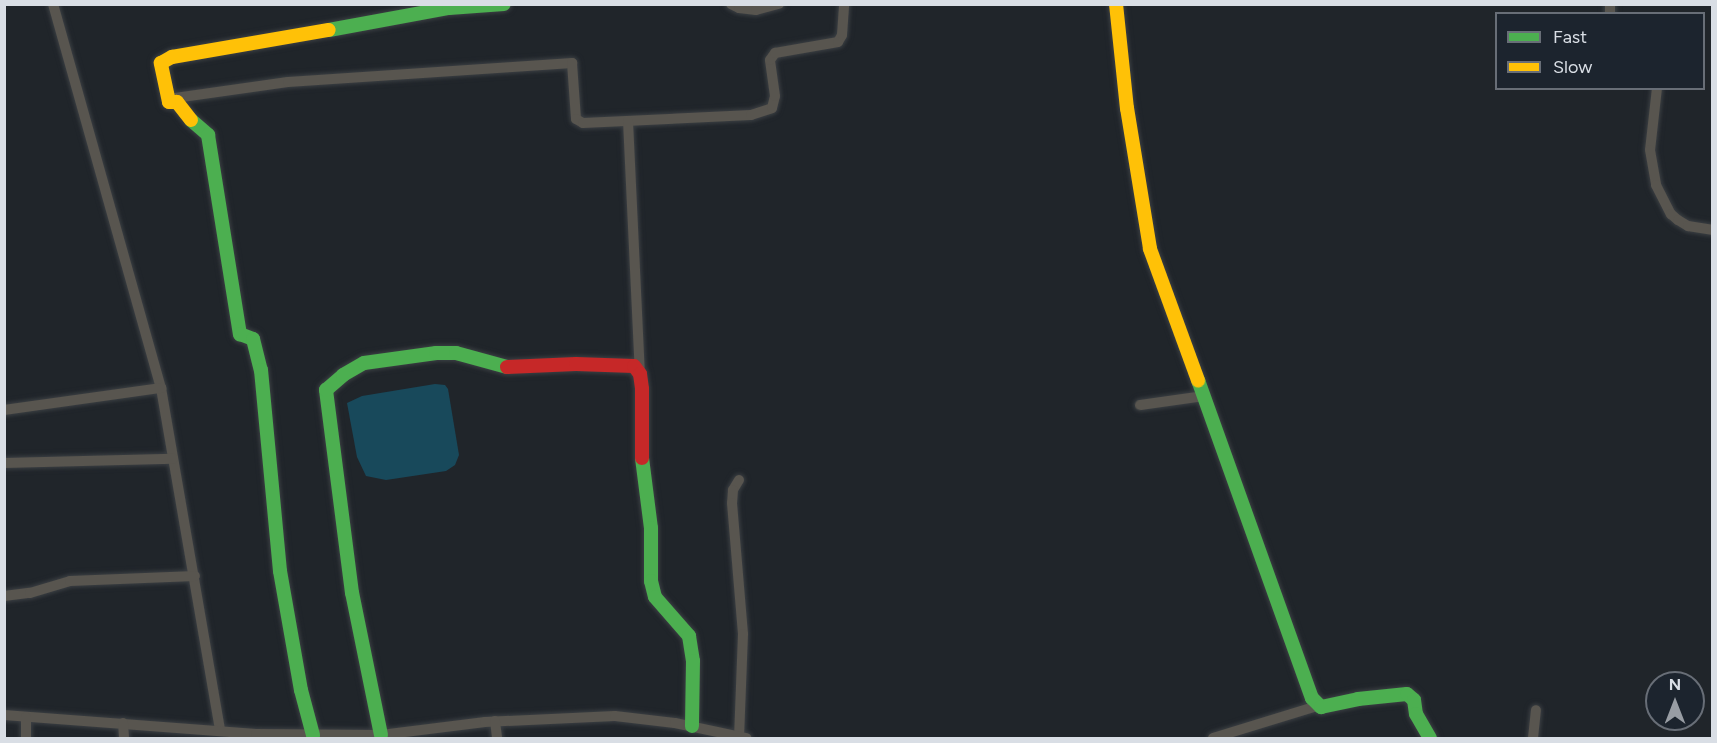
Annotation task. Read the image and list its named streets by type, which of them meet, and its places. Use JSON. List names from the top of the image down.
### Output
{
  "legend": ["Fast", "Slow"],
  "north": "top"
}
